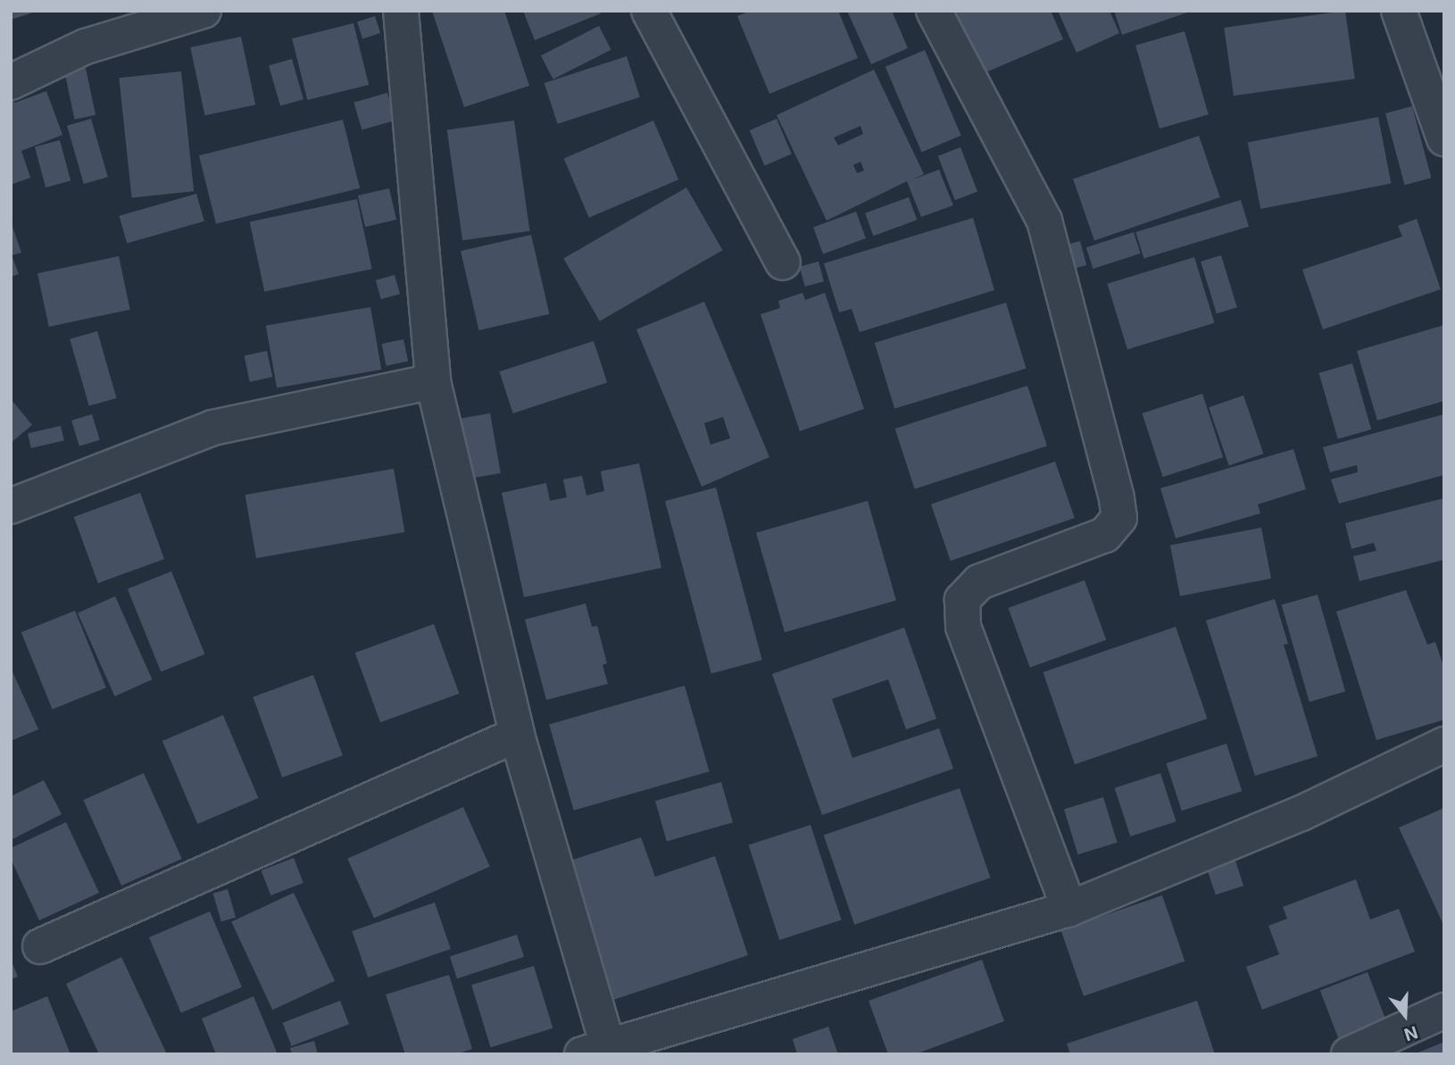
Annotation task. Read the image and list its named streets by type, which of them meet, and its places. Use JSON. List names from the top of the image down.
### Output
{
  "north": "bottom"
}
